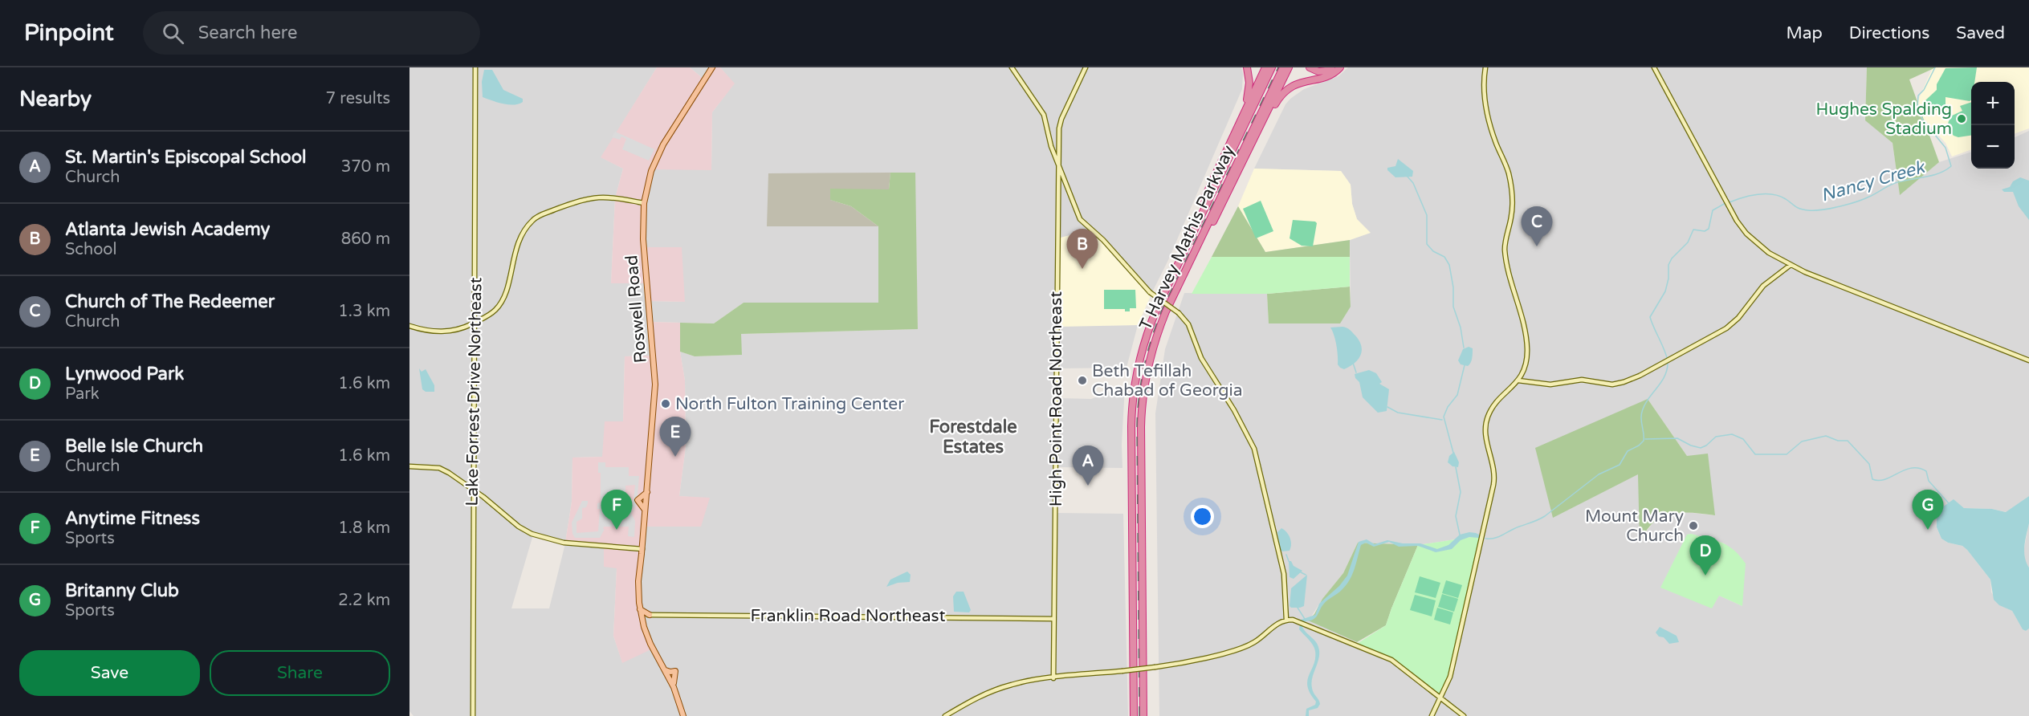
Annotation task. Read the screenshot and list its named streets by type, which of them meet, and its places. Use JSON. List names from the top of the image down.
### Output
{
  "streets": {
    "highway": ["T Harvey Mathis Parkway"],
    "main road": ["Roswell Road"],
    "street": ["Lake Forrest Drive Northeast", "High Point Road Northeast", "Franklin Road Northeast"]
  },
  "crossings": [
    ["Roswell Road", "Franklin Road Northeast"],
    ["High Point Road Northeast", "Franklin Road Northeast"]
  ],
  "districts": ["Forestdale Estates"],
  "water": ["Nancy Creek"],
  "places": [
    "Hughes Spalding Stadium",
    "Beth Tefillah Chabad of Georgia",
    "North Fulton Training Center",
    "Mount Mary Church"
  ],
  "page": {
    "header": "Pinpoint",
    "search": "Search here",
    "nav": ["Map", "Directions", "Saved"],
    "heading": ["Nearby", "7 results"],
    "map_buttons": ["+", "−"],
    "list": [
      {
        "mark": "A",
        "name": "St. Martin's Episcopal School",
        "note": "Church",
        "value": "370 m"
      },
      {
        "mark": "B",
        "name": "Atlanta Jewish Academy",
        "note": "School",
        "value": "860 m"
      },
      {
        "mark": "C",
        "name": "Church of The Redeemer",
        "note": "Church",
        "value": "1.3 km"
      },
      {
        "mark": "D",
        "name": "Lynwood Park",
        "note": "Park",
        "value": "1.6 km"
      },
      {
        "mark": "E",
        "name": "Belle Isle Church",
        "note": "Church",
        "value": "1.6 km"
      },
      {
        "mark": "F",
        "name": "Anytime Fitness",
        "note": "Sports",
        "value": "1.8 km"
      },
      {
        "mark": "G",
        "name": "Britanny Club",
        "note": "Sports",
        "value": "2.2 km"
      }
    ],
    "pins": [
      "C",
      "B",
      "E",
      "A",
      "F",
      "G",
      "D"
    ],
    "buttons": ["Save", "Share"]
  }
}
